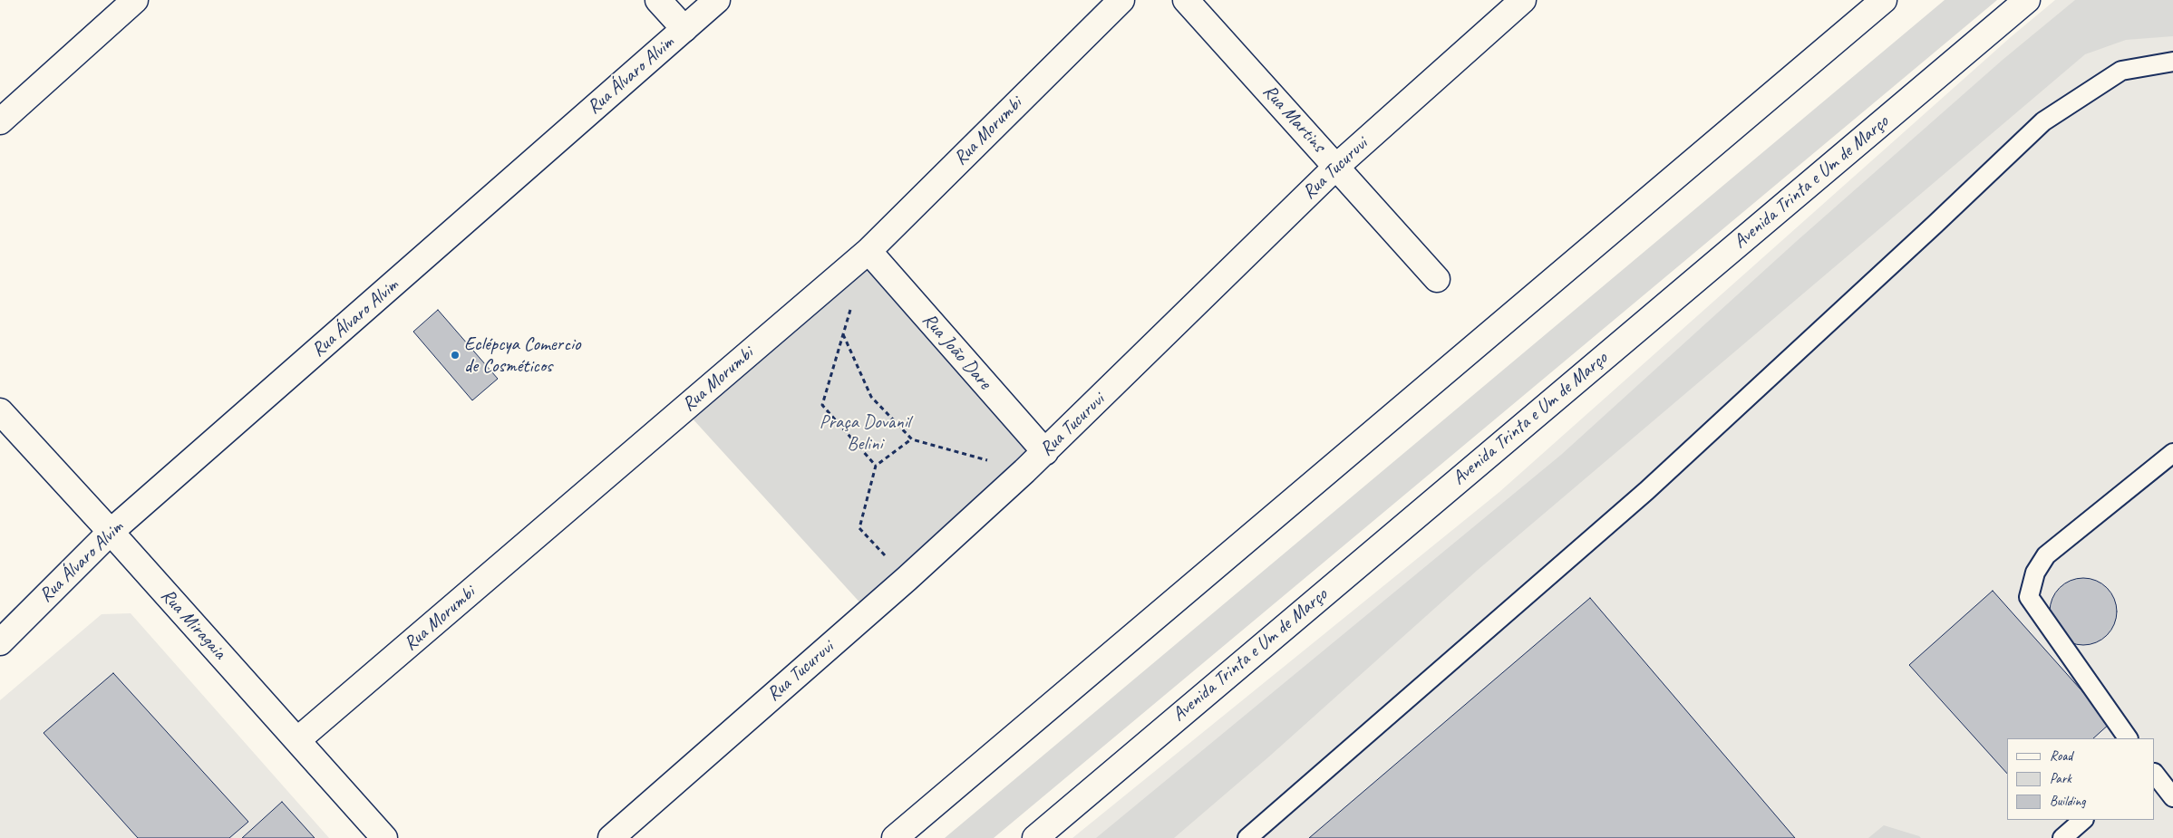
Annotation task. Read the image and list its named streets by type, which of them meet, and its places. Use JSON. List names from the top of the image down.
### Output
{
  "streets": {
    "street": [
      "Rua Álvaro Alvim",
      "Rua Martins",
      "Rua Morumbi",
      "Rua Tucuruvi",
      "Avenida Trinta e Um de Março",
      "Rua João Dare",
      "Rua Miragaia"
    ]
  },
  "crossings": [
    ["Rua Álvaro Alvim", "Rua Miragaia"],
    ["Rua Martins", "Rua Tucuruvi"],
    ["Rua Morumbi", "Rua João Dare"],
    ["Rua Morumbi", "Rua Miragaia"],
    ["Rua Tucuruvi", "Rua João Dare"]
  ],
  "parks": ["Praça Dovanil Belini"],
  "places": ["Eclépcya Comercio de Cosméticos"],
  "legend": ["Road", "Park", "Building"]
}
